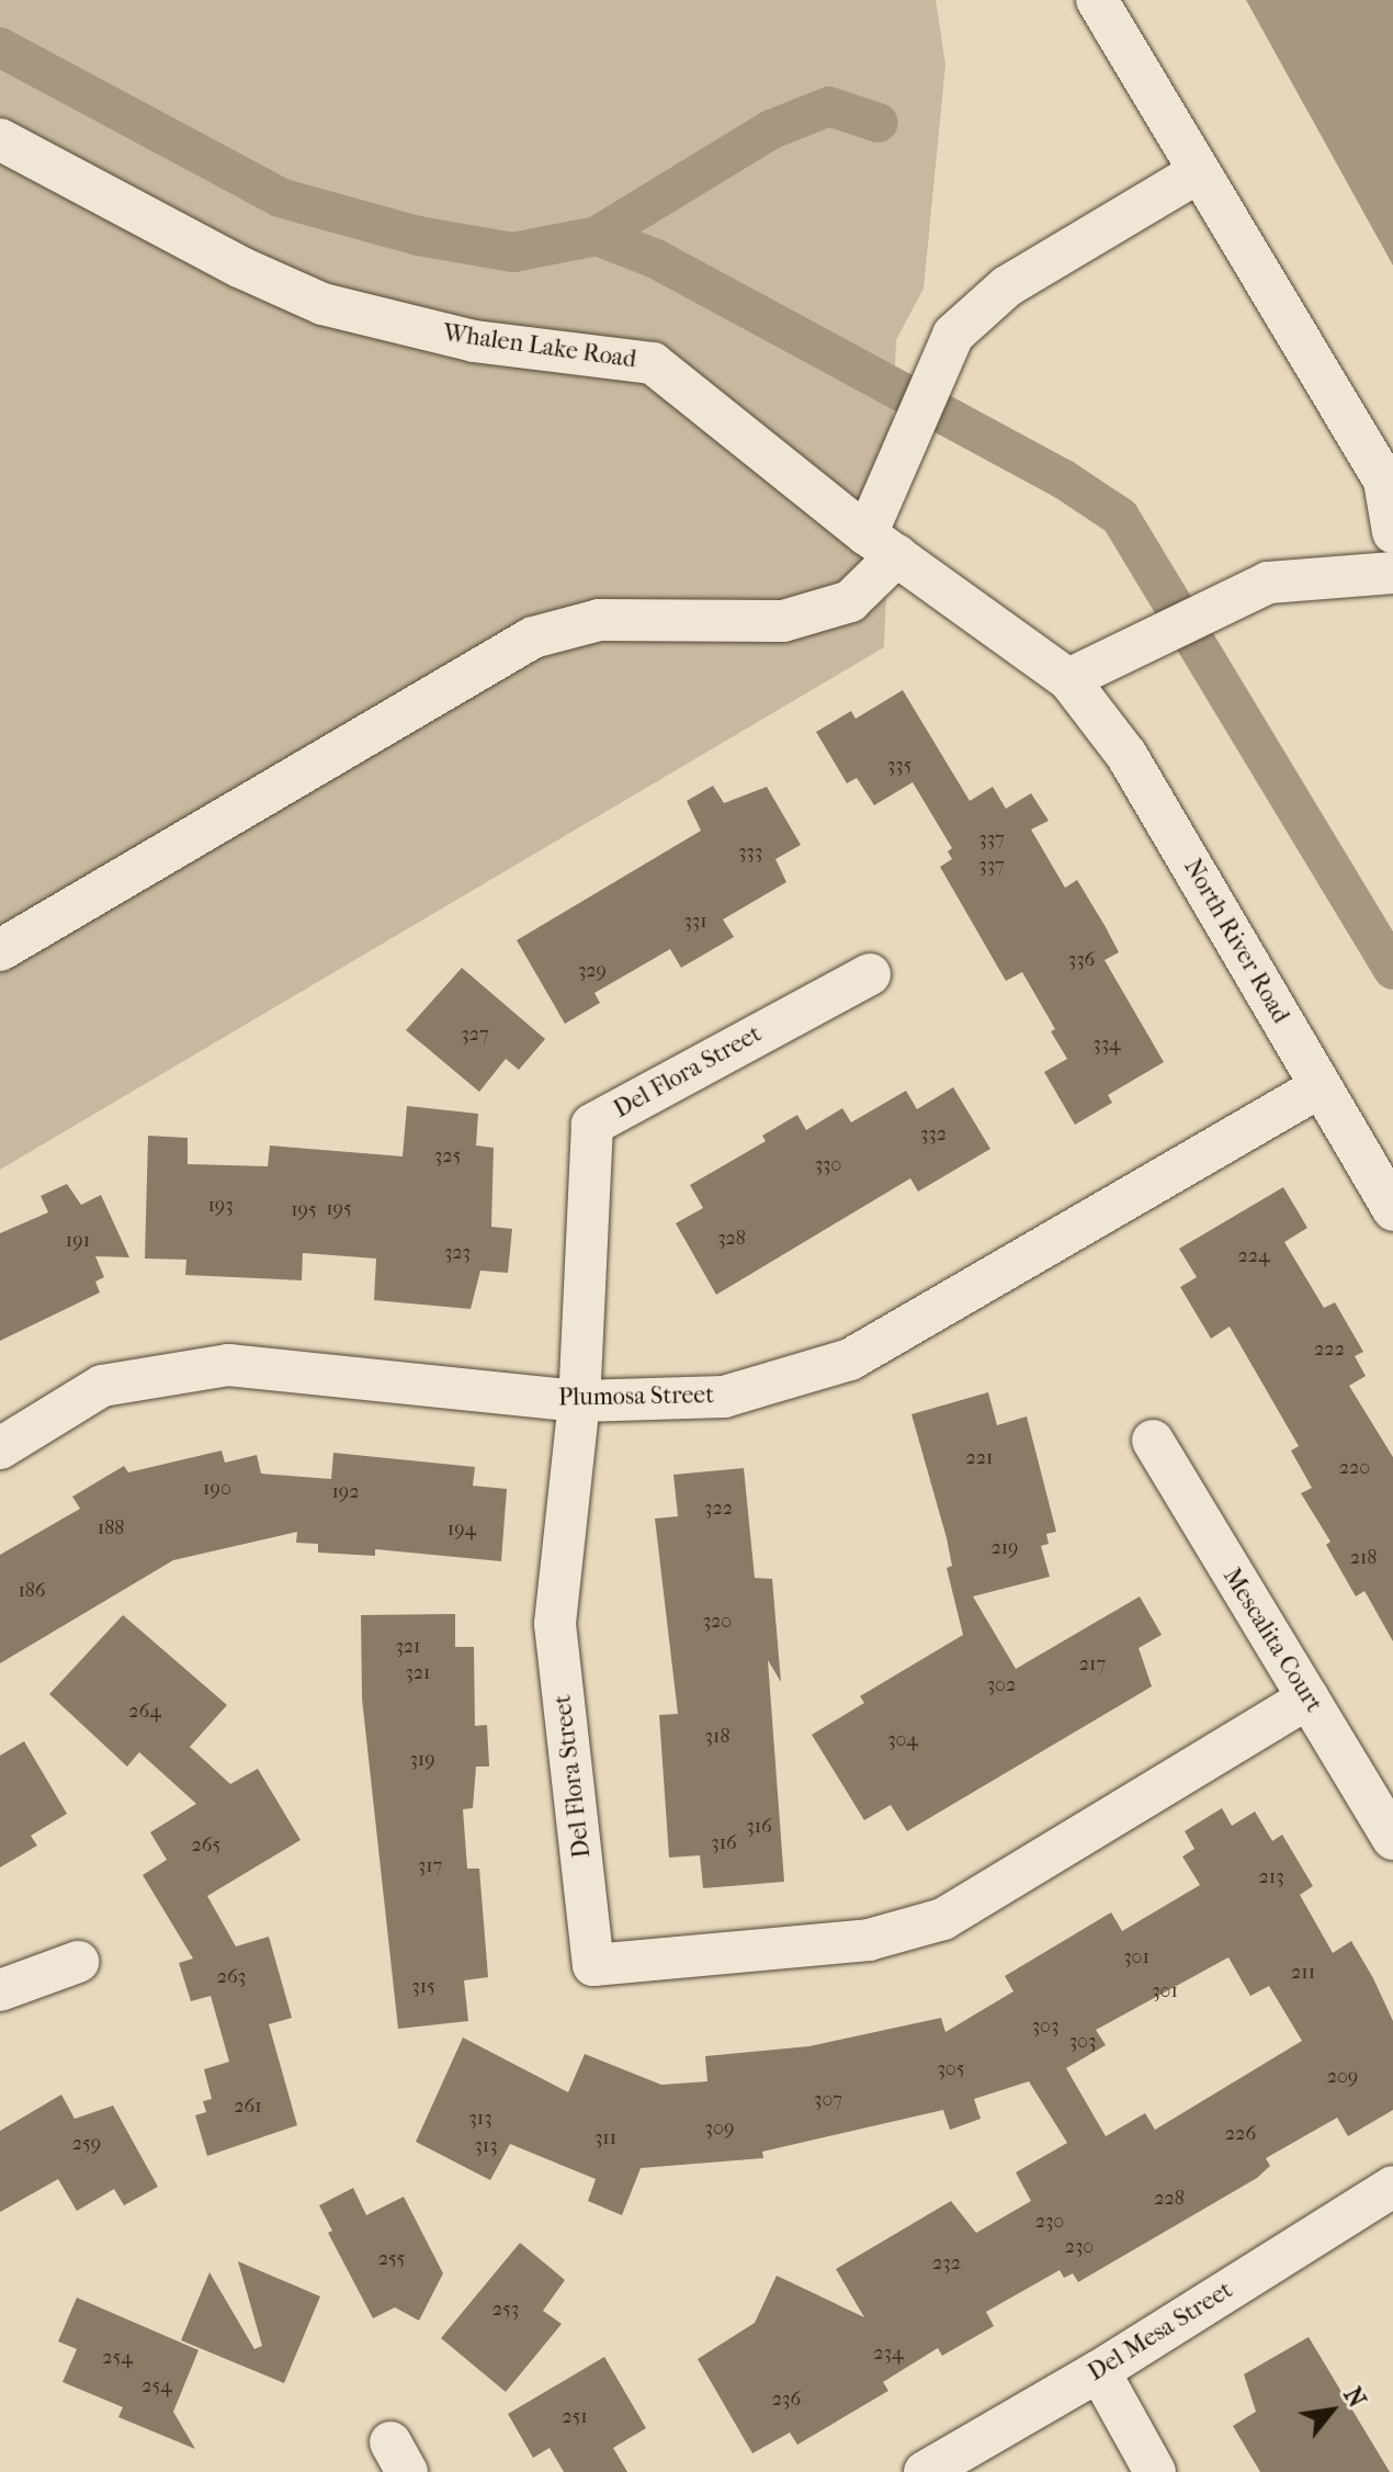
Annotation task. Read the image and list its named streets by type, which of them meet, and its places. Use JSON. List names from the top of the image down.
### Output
{
  "streets": {
    "street": [
      "Whalen Lake Road",
      "North River Road",
      "Del Flora Street",
      "Plumosa Street",
      "Mescalita Court",
      "Del Mesa Street"
    ]
  },
  "crossings": [
    ["Whalen Lake Road", "North River Road"],
    ["North River Road", "Plumosa Street"],
    ["Del Flora Street", "Plumosa Street"],
    ["Del Flora Street", "Mescalita Court"]
  ],
  "house_numbers": [
    "335",
    "337",
    "333",
    "337",
    "331",
    "336",
    "329",
    "327",
    "334",
    "332",
    "325",
    "330",
    "193",
    "195",
    "195",
    "328",
    "191",
    "323",
    "224",
    "222",
    "221",
    "220",
    "190",
    "192",
    "322",
    "188",
    "194",
    "219",
    "218",
    "186",
    "320",
    "321",
    "217",
    "321",
    "302",
    "264",
    "318",
    "304",
    "319",
    "316",
    "316",
    "265",
    "317",
    "213",
    "301",
    "211",
    "263",
    "315",
    "301",
    "303",
    "303",
    "305",
    "209",
    "307",
    "261",
    "313",
    "309",
    "226",
    "311",
    "259",
    "313",
    "228",
    "230",
    "230",
    "255",
    "232",
    "253",
    "234",
    "254",
    "254",
    "236",
    "251"
  ],
  "north": "top right"
}
